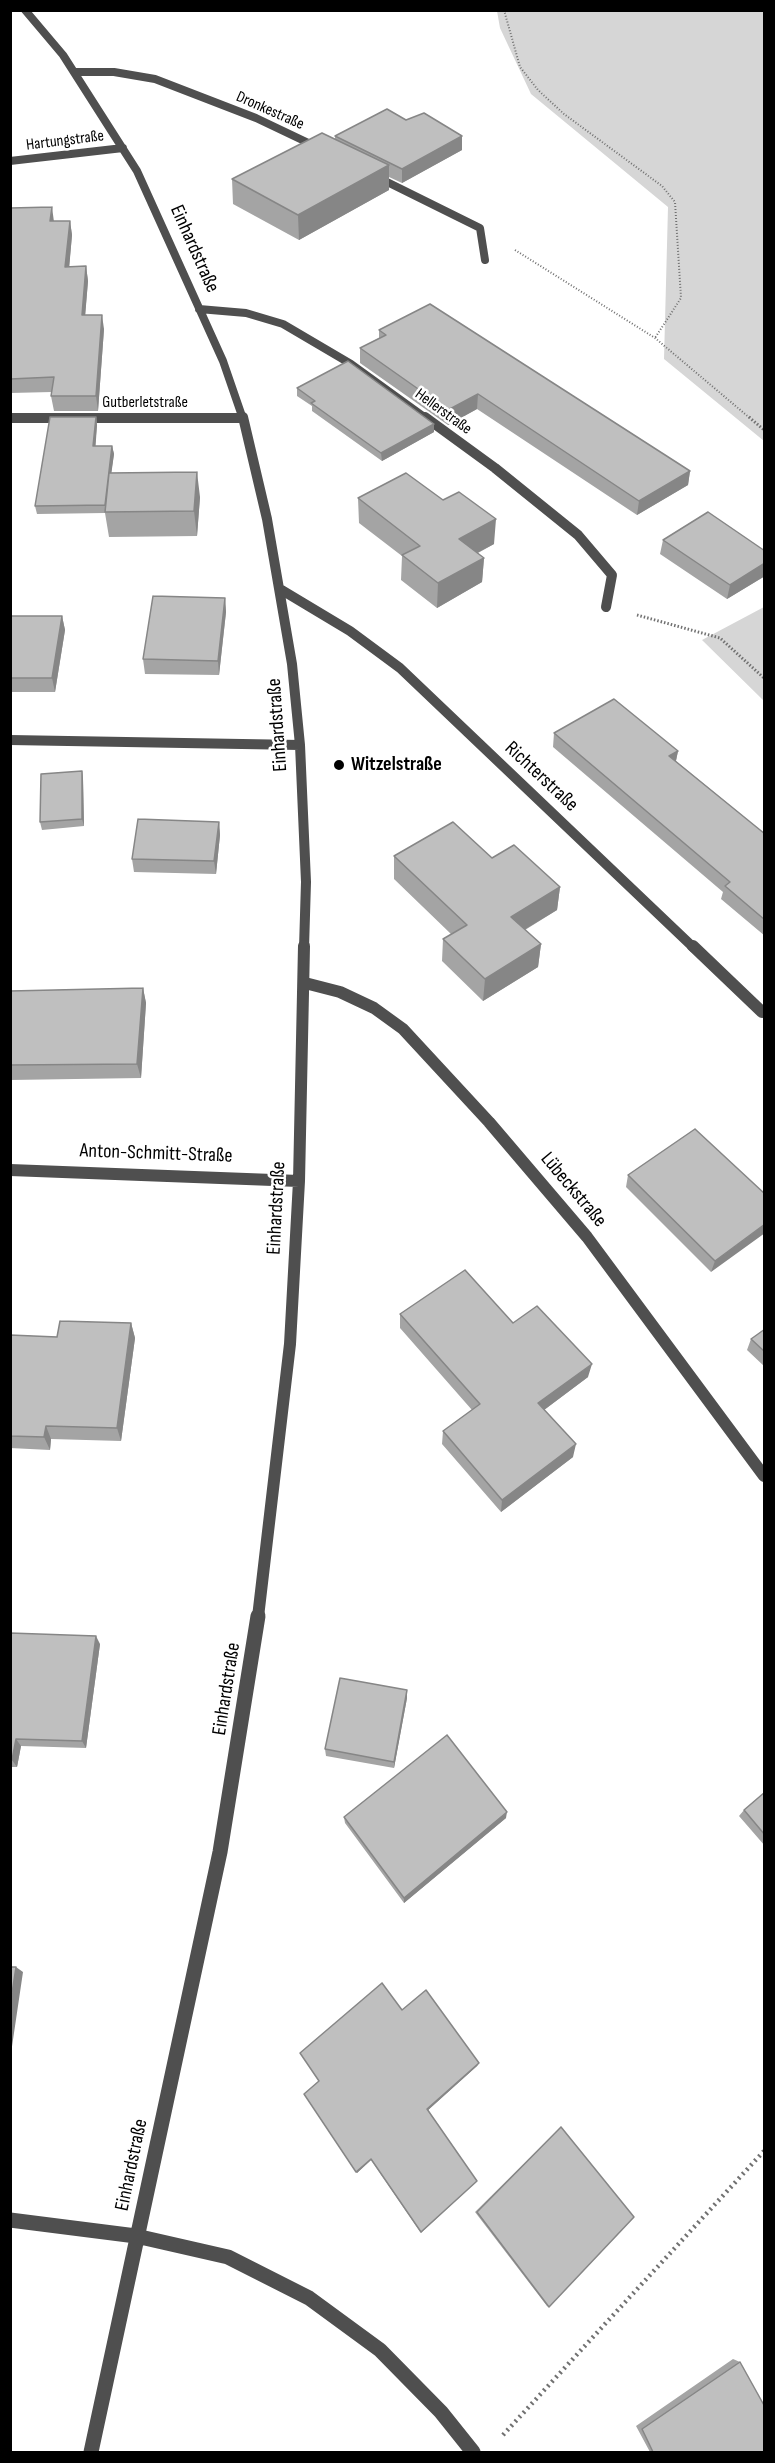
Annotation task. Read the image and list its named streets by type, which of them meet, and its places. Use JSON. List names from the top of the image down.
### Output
{
  "streets": {
    "street": [
      "Dronkestraße",
      "Hartungstraße",
      "Einhardstraße",
      "Gutberletstraße",
      "Hellerstraße",
      "Richterstraße",
      "Anton-Schmitt-Straße",
      "Lübeckstraße"
    ]
  },
  "crossings": [
    ["Dronkestraße", "Einhardstraße"],
    ["Hartungstraße", "Einhardstraße"],
    ["Einhardstraße", "Gutberletstraße"],
    ["Einhardstraße", "Hellerstraße"],
    ["Einhardstraße", "Richterstraße"],
    ["Einhardstraße", "Anton-Schmitt-Straße"],
    ["Einhardstraße", "Lübeckstraße"]
  ],
  "places": ["Witzelstraße"]
}
